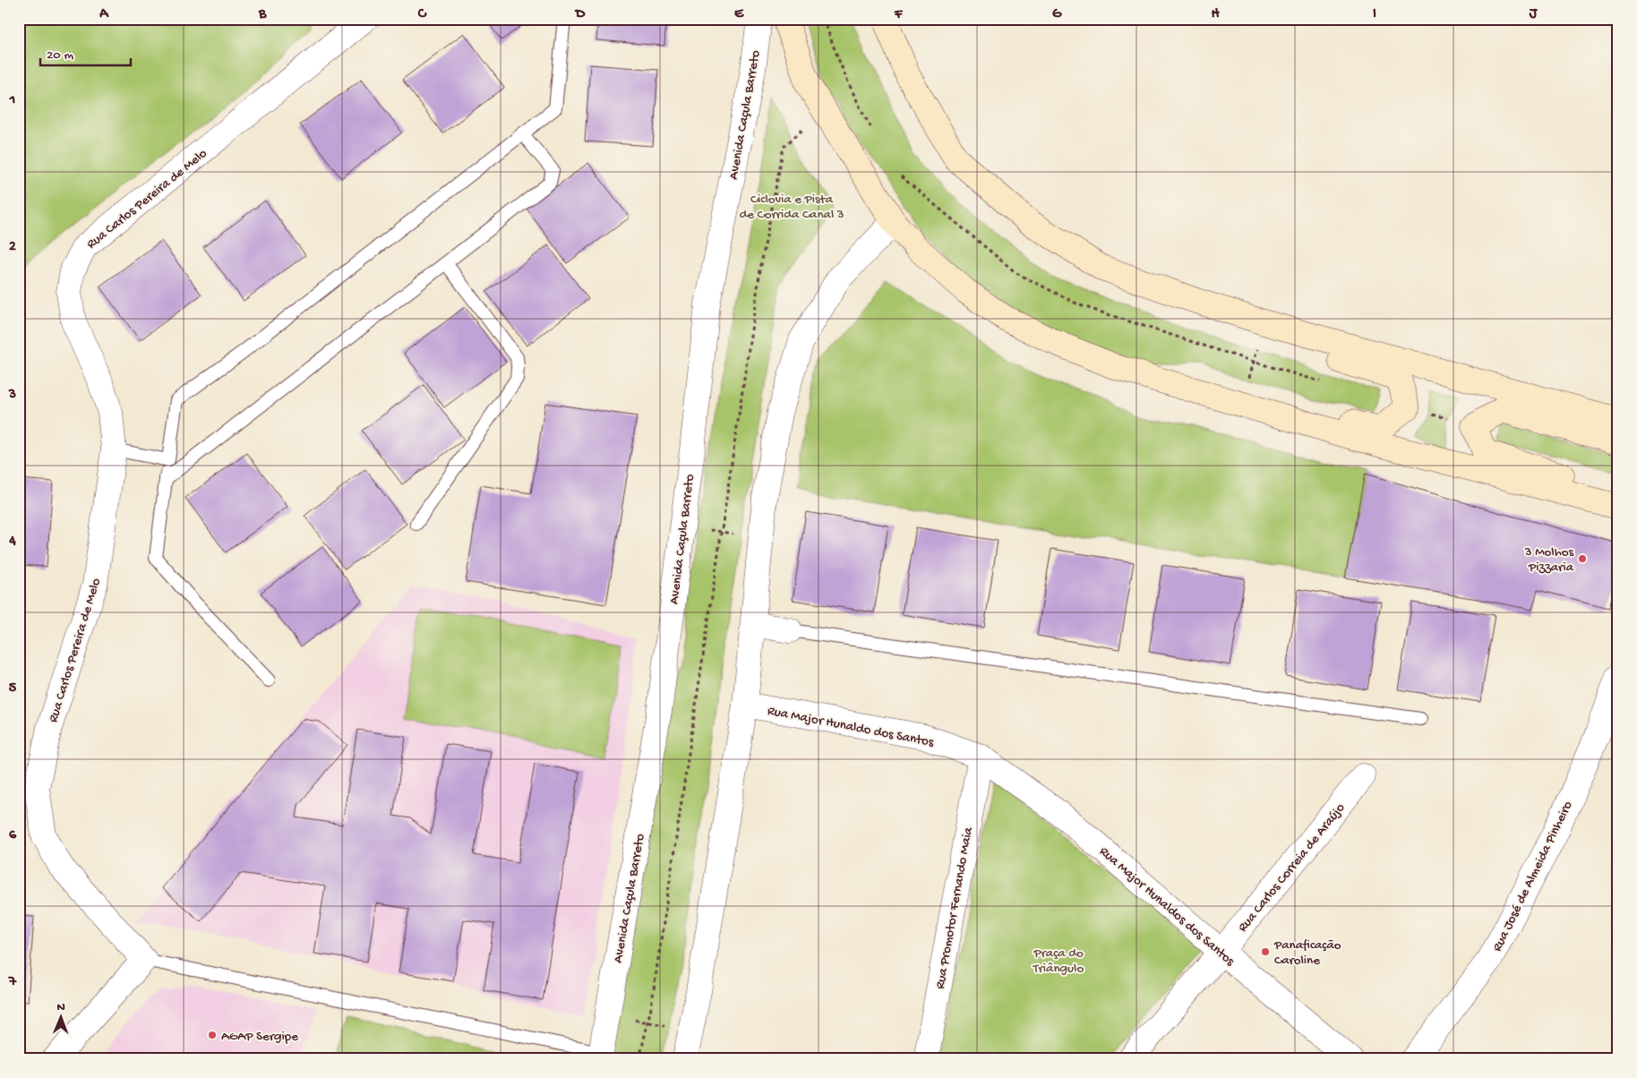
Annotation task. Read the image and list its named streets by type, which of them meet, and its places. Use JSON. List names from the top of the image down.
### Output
{
  "streets": {
    "street": [
      "Avenida Caçula Barreto",
      "Rua Carlos Pereira de Melo",
      "Rua Major Hunaldo dos Santos",
      "Rua Carlos Correia de Araújo",
      "Rua José de Almeida Pinheiro",
      "Rua Major Hunaldos dos Santos",
      "Rua Promotor Fernando Maia"
    ]
  },
  "crossings": [
    ["Rua Major Hunaldo dos Santos", "Rua Major Hunaldos dos Santos"],
    ["Rua Major Hunaldo dos Santos", "Rua Promotor Fernando Maia"],
    ["Rua Carlos Correia de Araújo", "Rua Major Hunaldos dos Santos"],
    ["Rua Major Hunaldos dos Santos", "Rua Promotor Fernando Maia"]
  ],
  "parks": ["Ciclovia e Pista de Corrida Canal 3", "Praça do Triângulo"],
  "places": ["3 Molhos Pizzaria", "Panaficação Caroline", "AGAP Sergipe"],
  "scale_bar": "20 m",
  "north": "top",
  "grid": {
    "columns": [
      "A",
      "B",
      "C",
      "D",
      "E",
      "F",
      "G",
      "H",
      "I",
      "J"
    ],
    "rows": [
      "1",
      "2",
      "3",
      "4",
      "5",
      "6",
      "7"
    ]
  }
}
